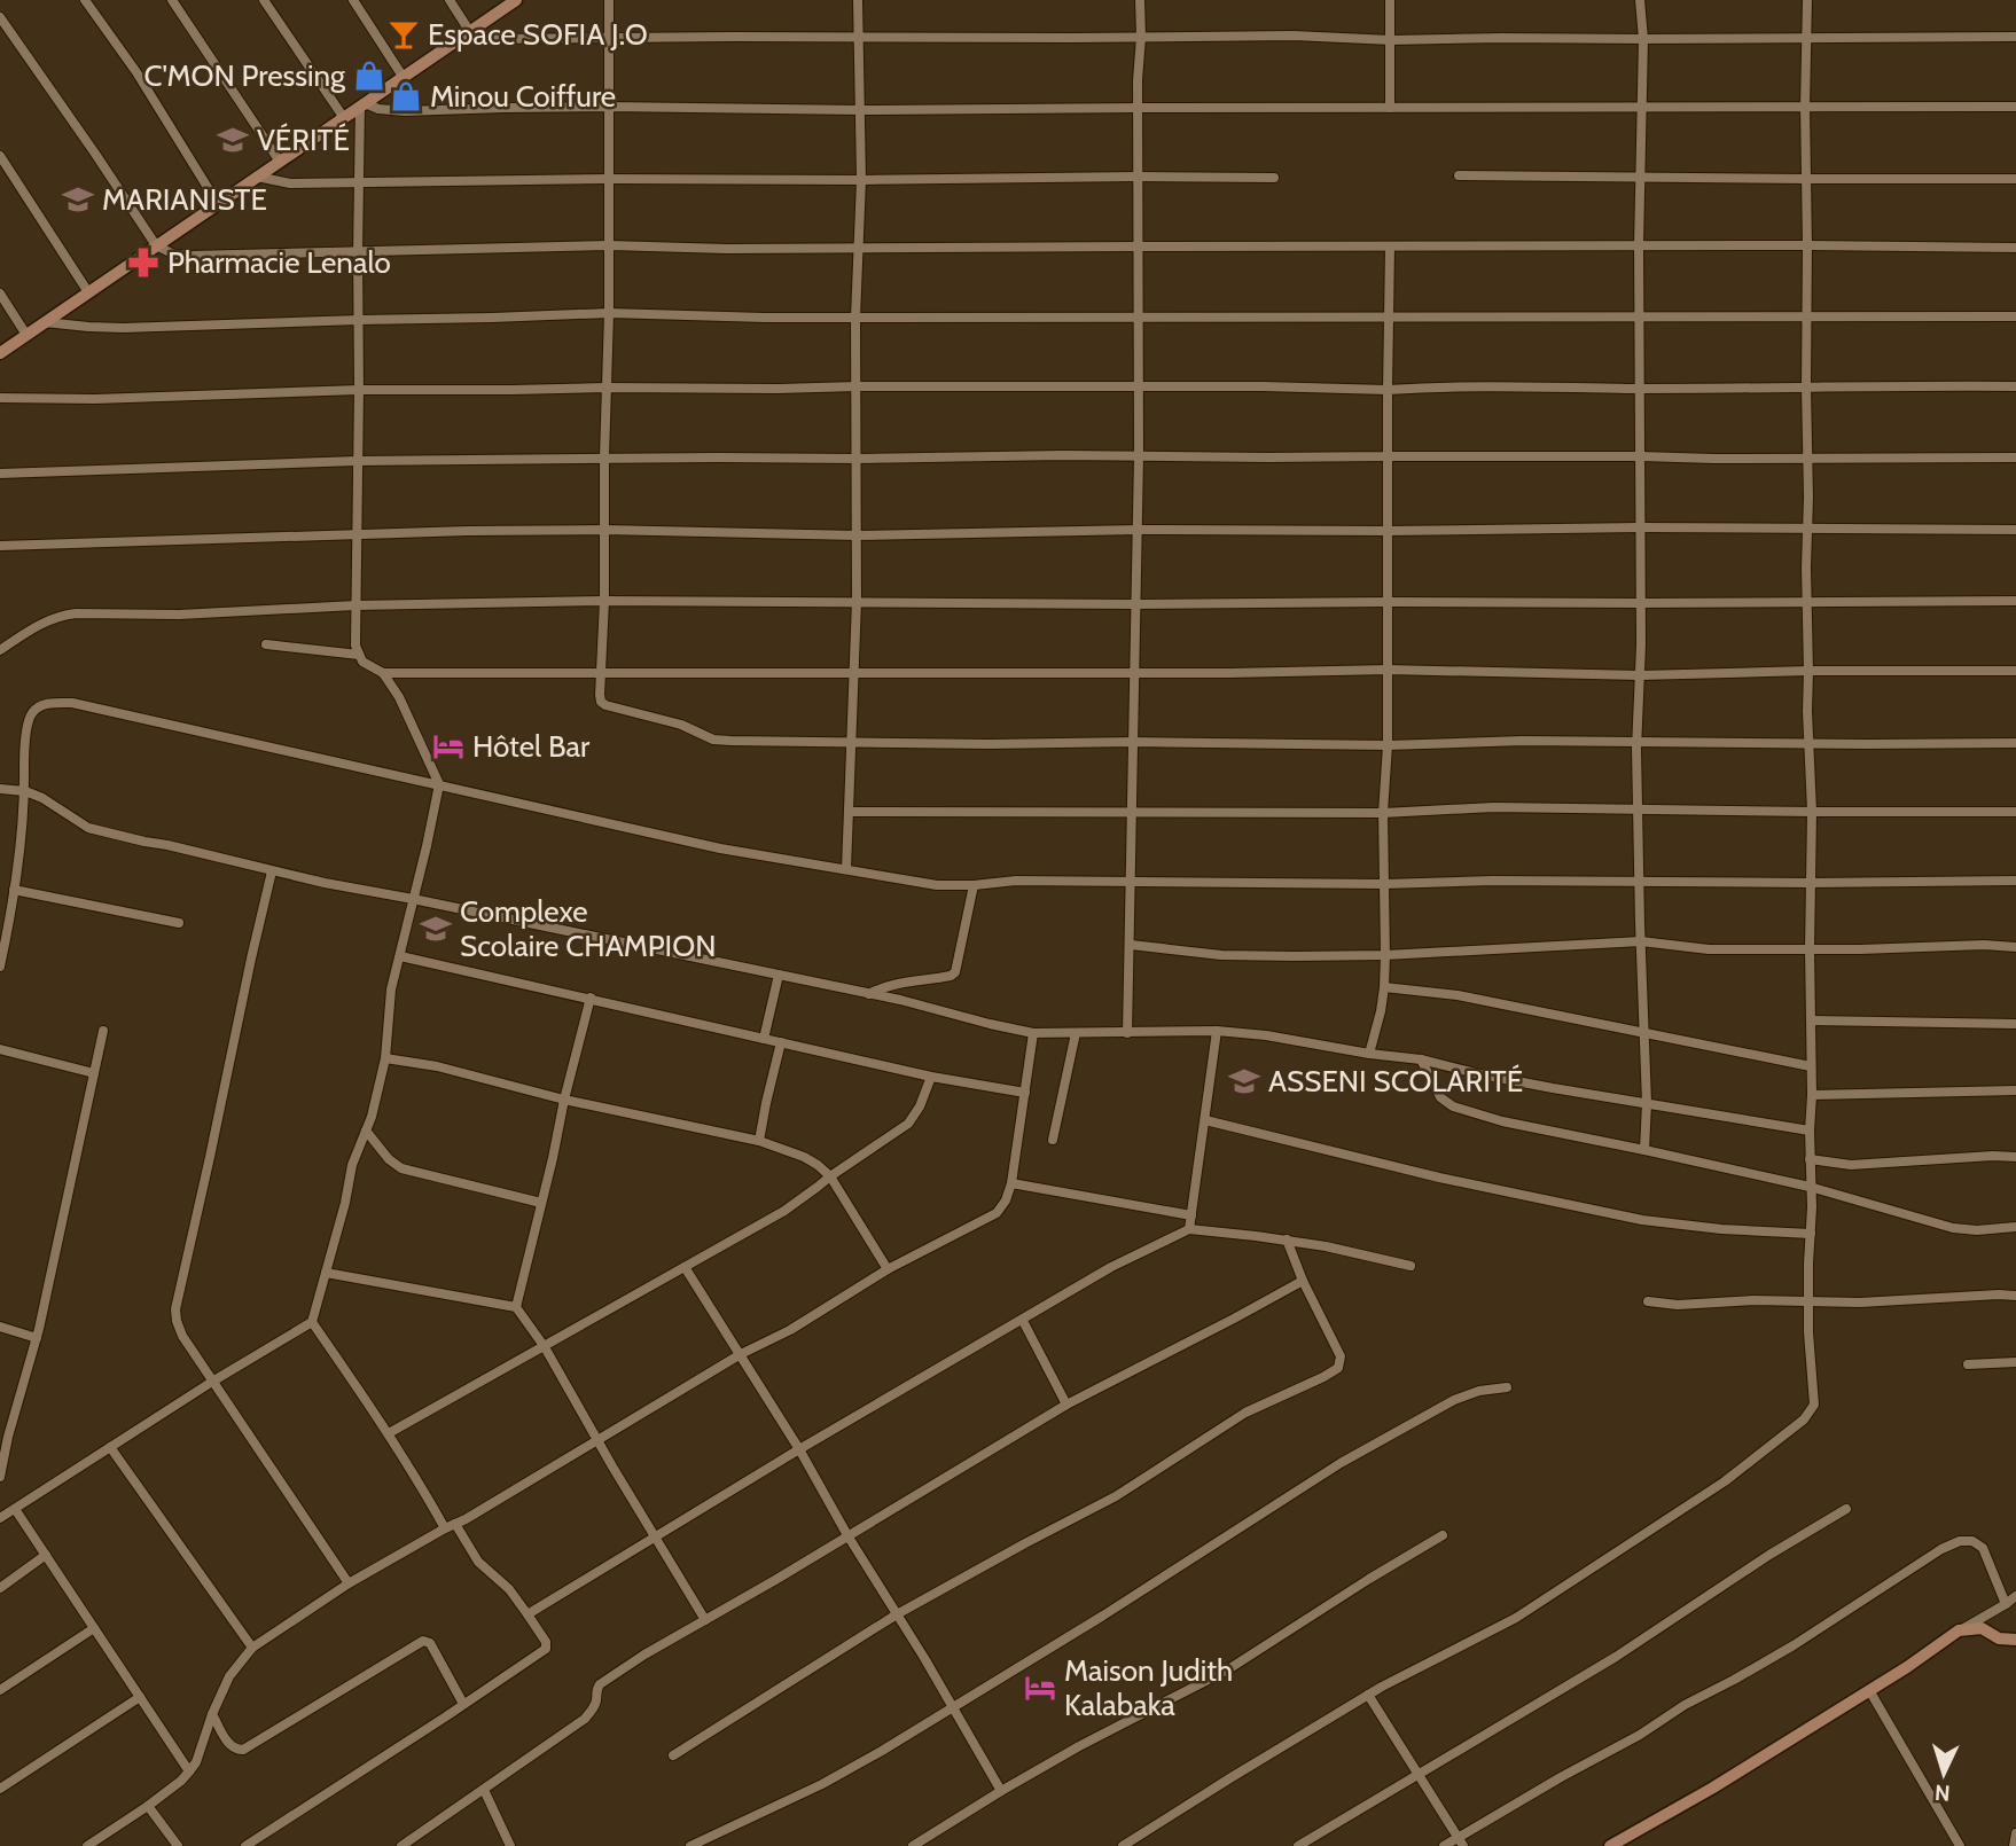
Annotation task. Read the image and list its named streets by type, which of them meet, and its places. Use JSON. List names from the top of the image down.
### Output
{
  "places": {
    "bar": ["Espace SOFIA J.O"],
    "shop": ["C'MON Pressing", "Minou Coiffure"],
    "school or university": [
      "VÉRITÉ",
      "MARIANISTE",
      "Complexe Scolaire CHAMPION",
      "ASSENI SCOLARITÉ"
    ],
    "pharmacy": ["Pharmacie Lenalo"],
    "hotel": ["Hôtel Bar", "Maison Judith Kalabaka"]
  },
  "north": "bottom"
}
